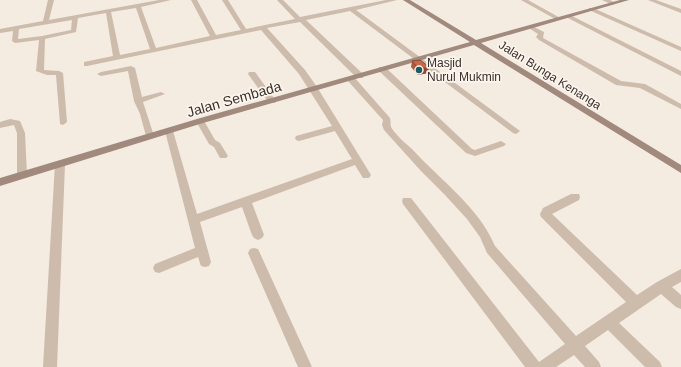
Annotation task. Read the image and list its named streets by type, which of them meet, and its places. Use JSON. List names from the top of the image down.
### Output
{
  "streets": {
    "street": ["Jalan Bunga Kenanga", "Jalan Sembada"]
  },
  "crossings": [
    ["Jalan Bunga Kenanga", "Jalan Sembada"]
  ],
  "places": ["Masjid Nurul Mukmin"]
}
